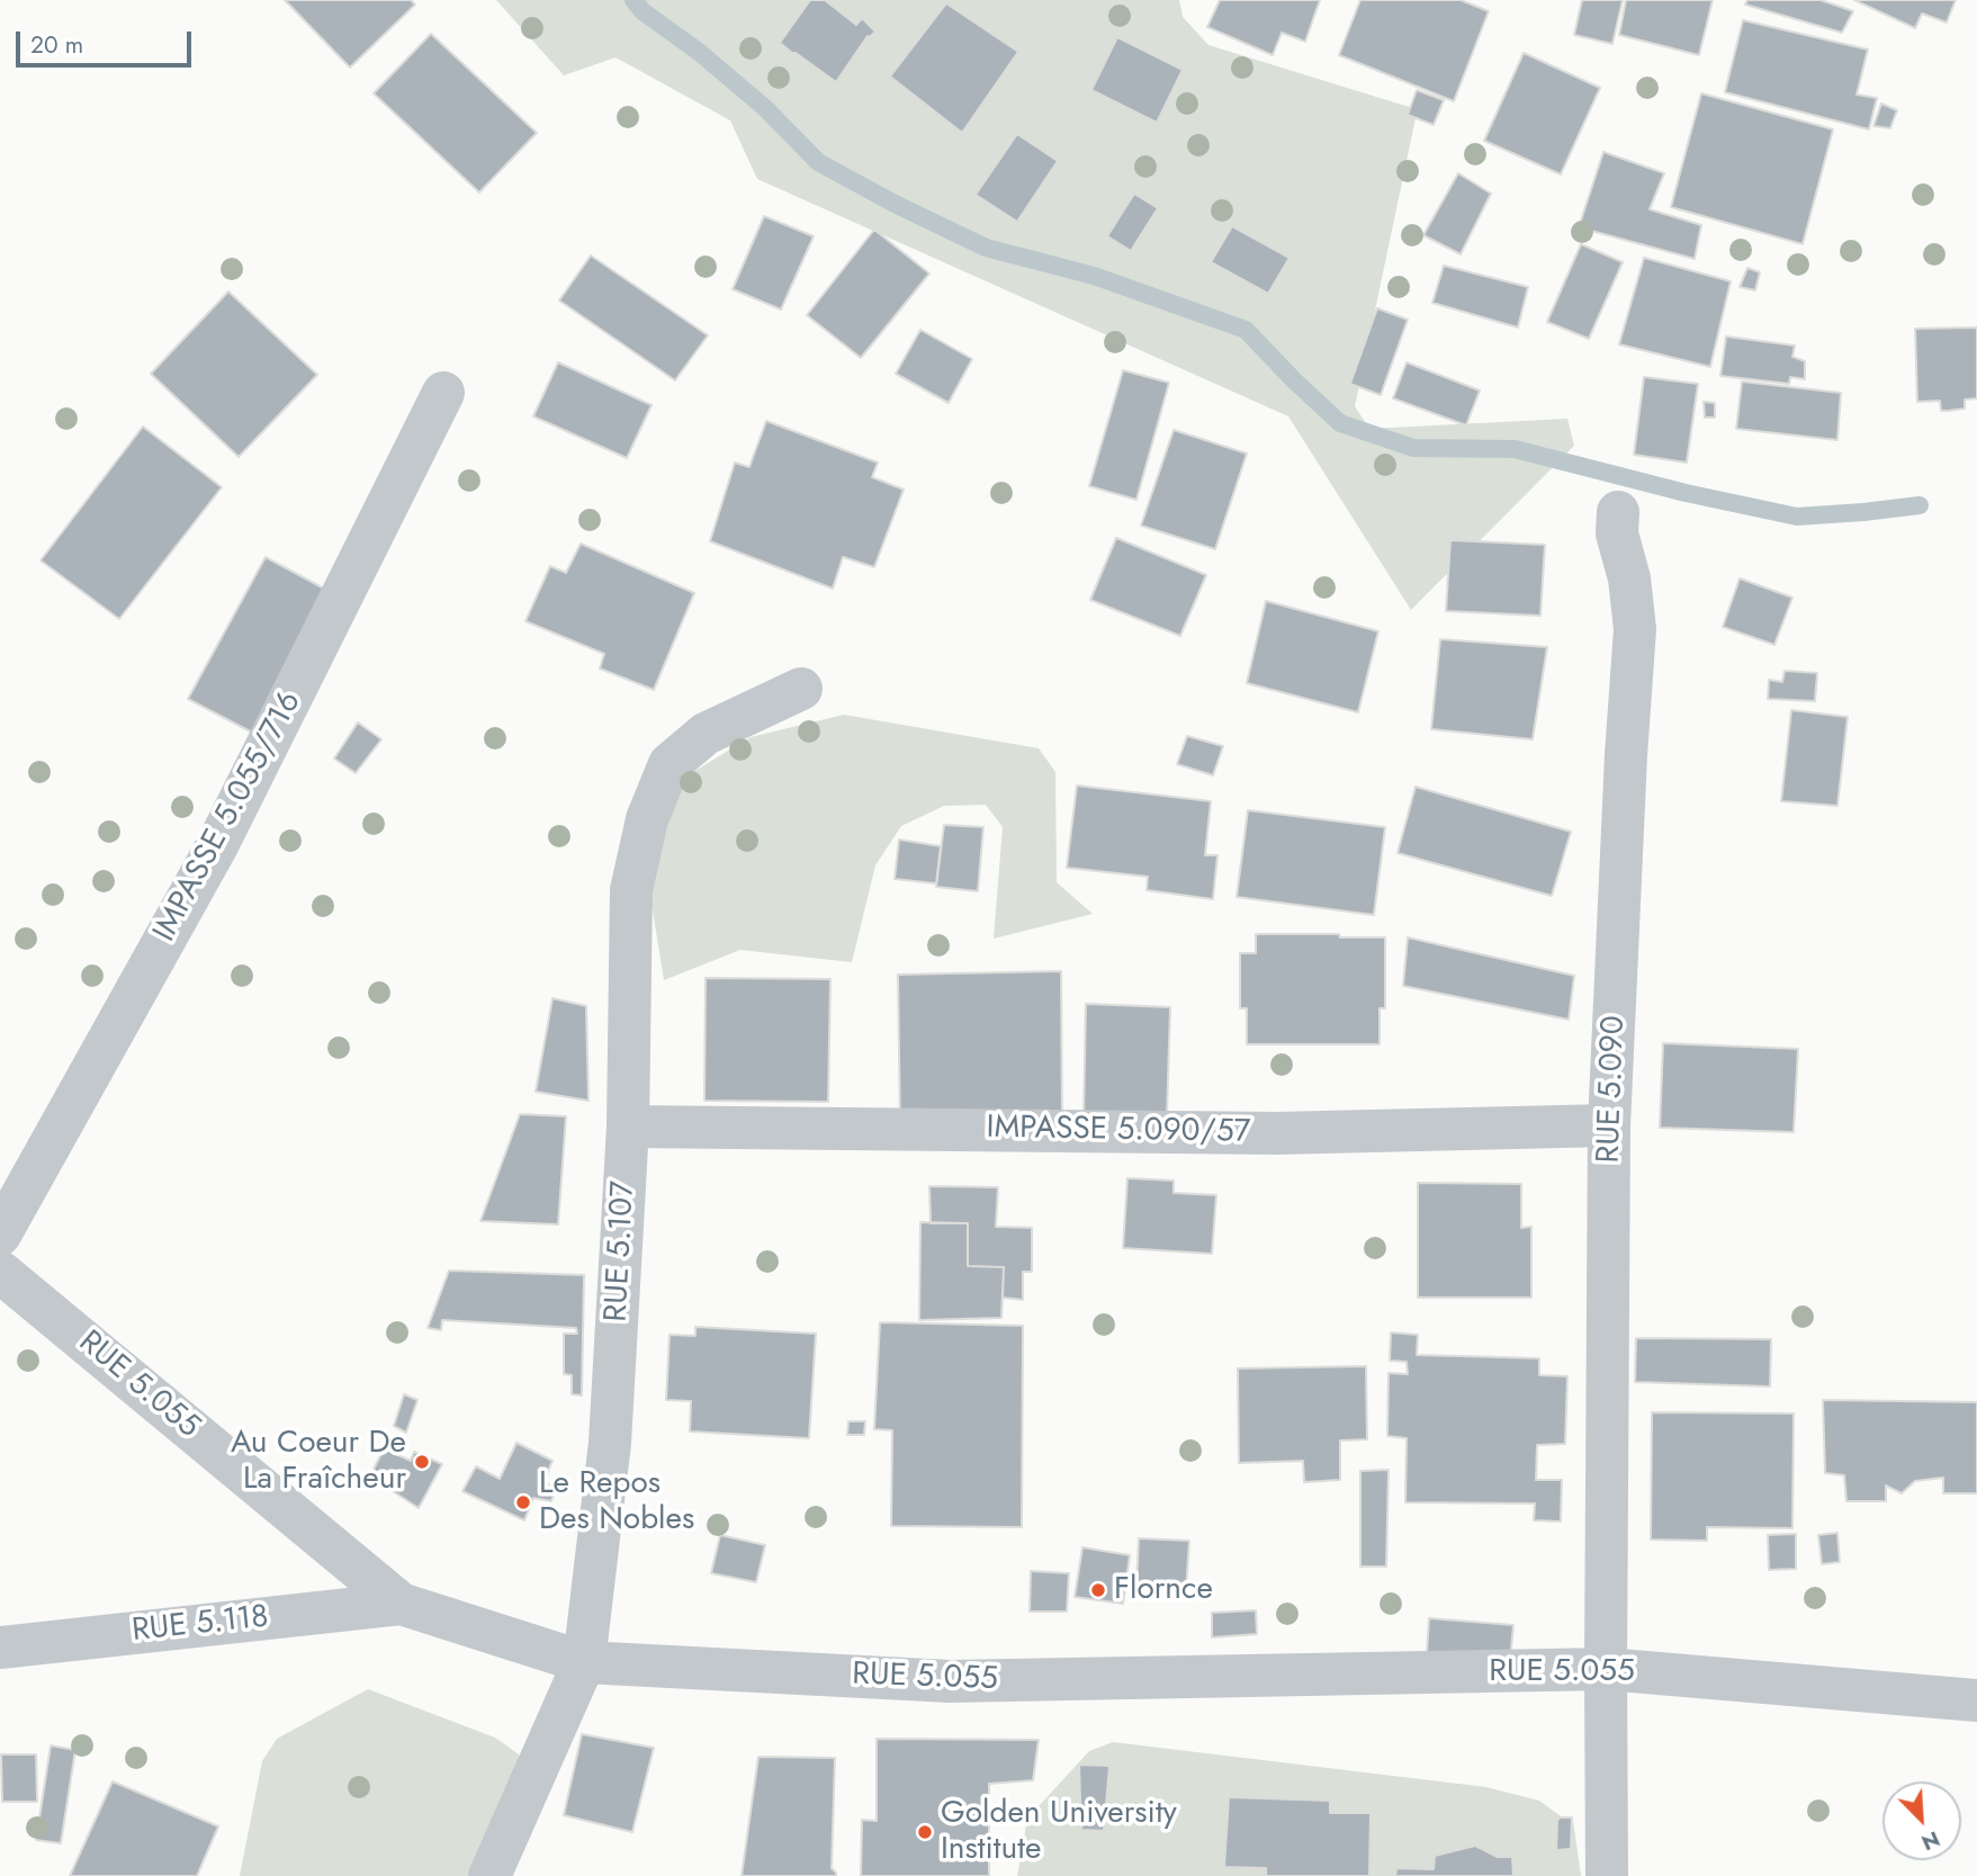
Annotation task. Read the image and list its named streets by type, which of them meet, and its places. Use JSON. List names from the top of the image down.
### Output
{
  "streets": {
    "street": [
      "IMPASSE 5.055/716",
      "RUE 5.090",
      "IMPASSE 5.090/57",
      "RUE 5.107",
      "RUE 5.055",
      "RUE 5.118"
    ]
  },
  "crossings": [
    ["RUE 5.090", "IMPASSE 5.090/57"],
    ["RUE 5.090", "RUE 5.055"],
    ["IMPASSE 5.090/57", "RUE 5.107"],
    ["RUE 5.107", "RUE 5.055"],
    ["RUE 5.055", "RUE 5.118"]
  ],
  "places": [
    "Au Coeur De La Fraîcheur",
    "Le Repos Des Nobles",
    "Flornce",
    "Golden University Institute"
  ],
  "scale_bar": "20 m",
  "north": "bottom right"
}
